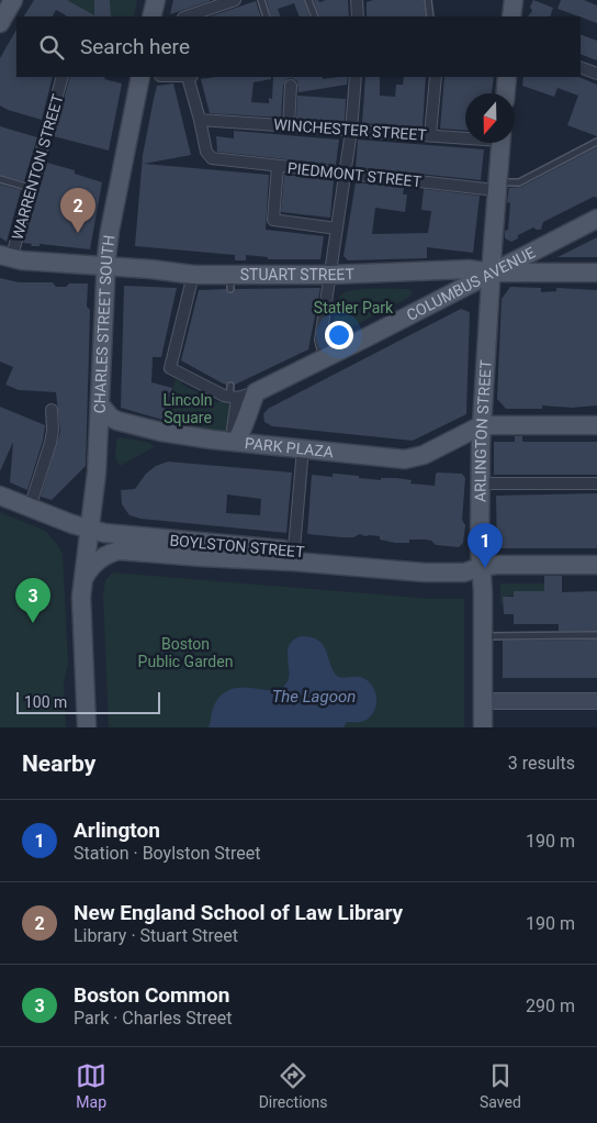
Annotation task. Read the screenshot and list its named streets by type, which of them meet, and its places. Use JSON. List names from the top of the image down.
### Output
{
  "streets": {
    "main road": [
      "STUART STREET",
      "COLUMBUS AVENUE",
      "CHARLES STREET SOUTH",
      "ARLINGTON STREET",
      "PARK PLAZA",
      "BOYLSTON STREET"
    ],
    "street": ["WINCHESTER STREET", "WARRENTON STREET", "PIEDMONT STREET"]
  },
  "crossings": [
    ["WINCHESTER STREET", "PIEDMONT STREET"],
    ["WARRENTON STREET", "STUART STREET"],
    ["PIEDMONT STREET", "ARLINGTON STREET"],
    ["STUART STREET", "COLUMBUS AVENUE"],
    ["STUART STREET", "CHARLES STREET SOUTH"],
    ["STUART STREET", "ARLINGTON STREET"],
    ["COLUMBUS AVENUE", "ARLINGTON STREET"],
    ["CHARLES STREET SOUTH", "PARK PLAZA"],
    ["CHARLES STREET SOUTH", "BOYLSTON STREET"],
    ["ARLINGTON STREET", "PARK PLAZA"],
    ["ARLINGTON STREET", "BOYLSTON STREET"]
  ],
  "water": ["The Lagoon"],
  "parks": ["Statler Park", "Lincoln Square", "Boston Public Garden"],
  "scale_bar": "100 m",
  "north": "bottom",
  "page": {
    "search": "Search here",
    "pins": ["2", "1", "3"],
    "scale": "100 m",
    "heading": ["Nearby", "3 results"],
    "list": [
      {
        "mark": "1",
        "name": "Arlington",
        "note": "Station · Boylston Street",
        "value": "190 m"
      },
      {
        "mark": "2",
        "name": "New England School of Law Library",
        "note": "Library · Stuart Street",
        "value": "190 m"
      },
      {
        "mark": "3",
        "name": "Boston Common",
        "note": "Park · Charles Street",
        "value": "290 m"
      }
    ],
    "nav": ["Map", "Directions", "Saved"]
  }
}
